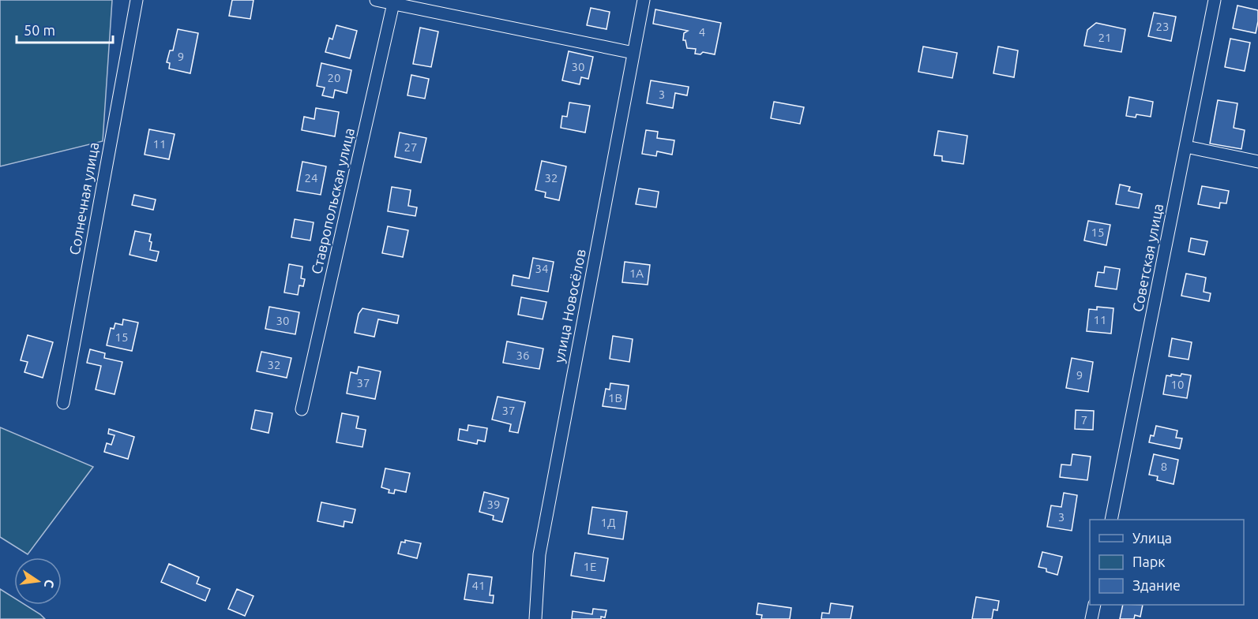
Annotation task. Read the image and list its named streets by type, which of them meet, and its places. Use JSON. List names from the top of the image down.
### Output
{
  "streets": {
    "street": [
      "Солнечная улица",
      "Ставропольская улица",
      "Советская улица",
      "улица Новосёлов"
    ]
  },
  "house_numbers": [
    "23",
    "4",
    "21",
    "9",
    "30",
    "20",
    "3",
    "11",
    "27",
    "24",
    "32",
    "15",
    "34",
    "1А",
    "11",
    "30",
    "15",
    "36",
    "32",
    "9",
    "37",
    "10",
    "1В",
    "37",
    "7",
    "8",
    "39",
    "3",
    "1Д",
    "1Е",
    "41"
  ],
  "legend": ["Улица", "Парк", "Здание"],
  "scale_bar": "50 m",
  "north": "right"
}
